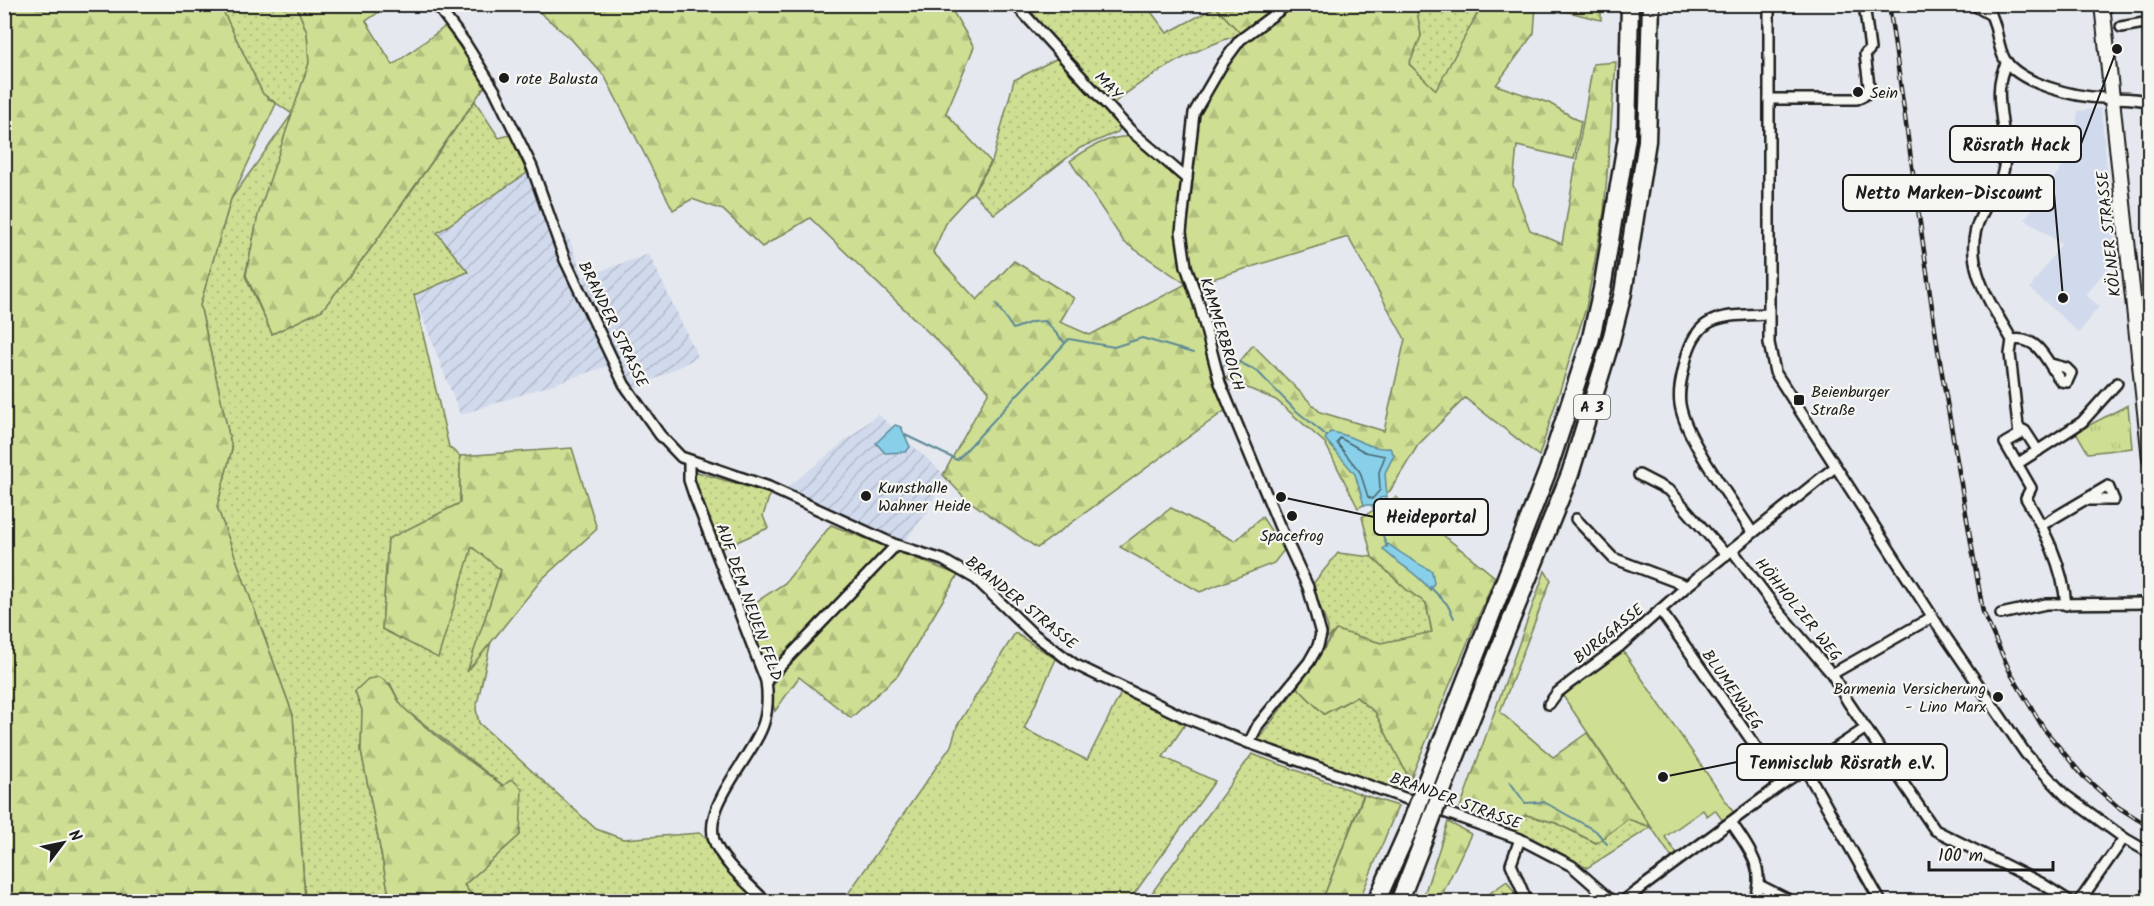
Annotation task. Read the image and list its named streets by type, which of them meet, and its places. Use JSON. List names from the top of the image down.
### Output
{
  "streets": {
    "highway": ["A 3"],
    "main road": ["KÖLNER STRASSE"],
    "street": [
      "MAY",
      "BRANDER STRASSE",
      "KAMMERBROICH",
      "AUF DEM NEUEN FELD",
      "HÖHHOLZER WEG",
      "BURGGASSE",
      "BLUMENWEG"
    ]
  },
  "crossings": [
    ["MAY", "KAMMERBROICH"],
    ["BRANDER STRASSE", "KAMMERBROICH"],
    ["BRANDER STRASSE", "AUF DEM NEUEN FELD"],
    ["HÖHHOLZER WEG", "BURGGASSE"],
    ["BURGGASSE", "BLUMENWEG"]
  ],
  "places": {
    "other": [
      "Rösrath Hack",
      "rote Balusta",
      "Sein",
      "Netto Marken-Discount",
      "Kunsthalle Wahner Heide",
      "Heideportal",
      "Spacefrog",
      "Barmenia Versicherung - Lino Marx",
      "Tennisclub Rösrath e.V."
    ],
    "transit": ["Beienburger Straße"]
  },
  "scale_bar": "100 m",
  "north": "top right"
}
